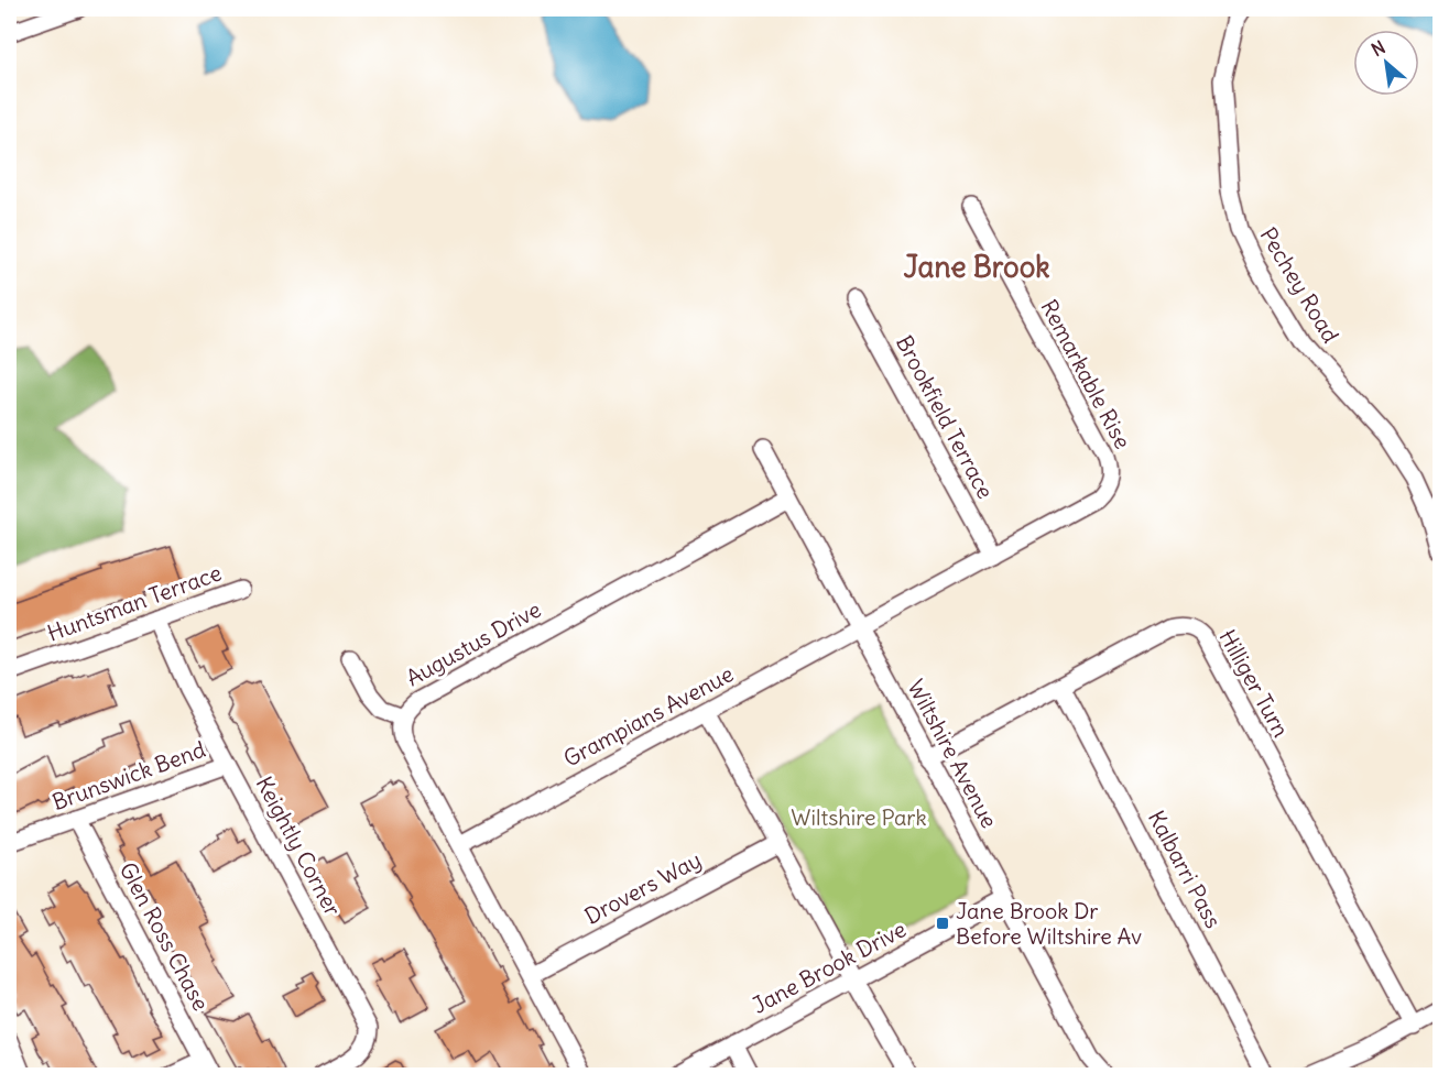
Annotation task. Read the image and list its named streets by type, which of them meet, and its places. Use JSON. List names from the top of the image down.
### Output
{
  "streets": {
    "street": [
      "Pechey Road",
      "Remarkable Rise",
      "Brookfield Terrace",
      "Huntsman Terrace",
      "Augustus Drive",
      "Hilliger Turn",
      "Grampians Avenue",
      "Wiltshire Avenue",
      "Brunswick Bend",
      "Keightly Corner",
      "Kalbarri Pass",
      "Drovers Way",
      "Glen Ross Chase",
      "Jane Brook Drive"
    ]
  },
  "crossings": [
    ["Remarkable Rise", "Brookfield Terrace"],
    ["Remarkable Rise", "Grampians Avenue"],
    ["Remarkable Rise", "Wiltshire Avenue"],
    ["Huntsman Terrace", "Keightly Corner"],
    ["Augustus Drive", "Grampians Avenue"],
    ["Augustus Drive", "Wiltshire Avenue"],
    ["Augustus Drive", "Drovers Way"],
    ["Hilliger Turn", "Wiltshire Avenue"],
    ["Hilliger Turn", "Kalbarri Pass"],
    ["Grampians Avenue", "Wiltshire Avenue"],
    ["Wiltshire Avenue", "Jane Brook Drive"],
    ["Brunswick Bend", "Keightly Corner"],
    ["Brunswick Bend", "Glen Ross Chase"]
  ],
  "districts": ["Jane Brook"],
  "parks": ["Wiltshire Park"],
  "places": {
    "transit": ["Jane Brook Dr Before Wiltshire Av"]
  },
  "north": "top left"
}
